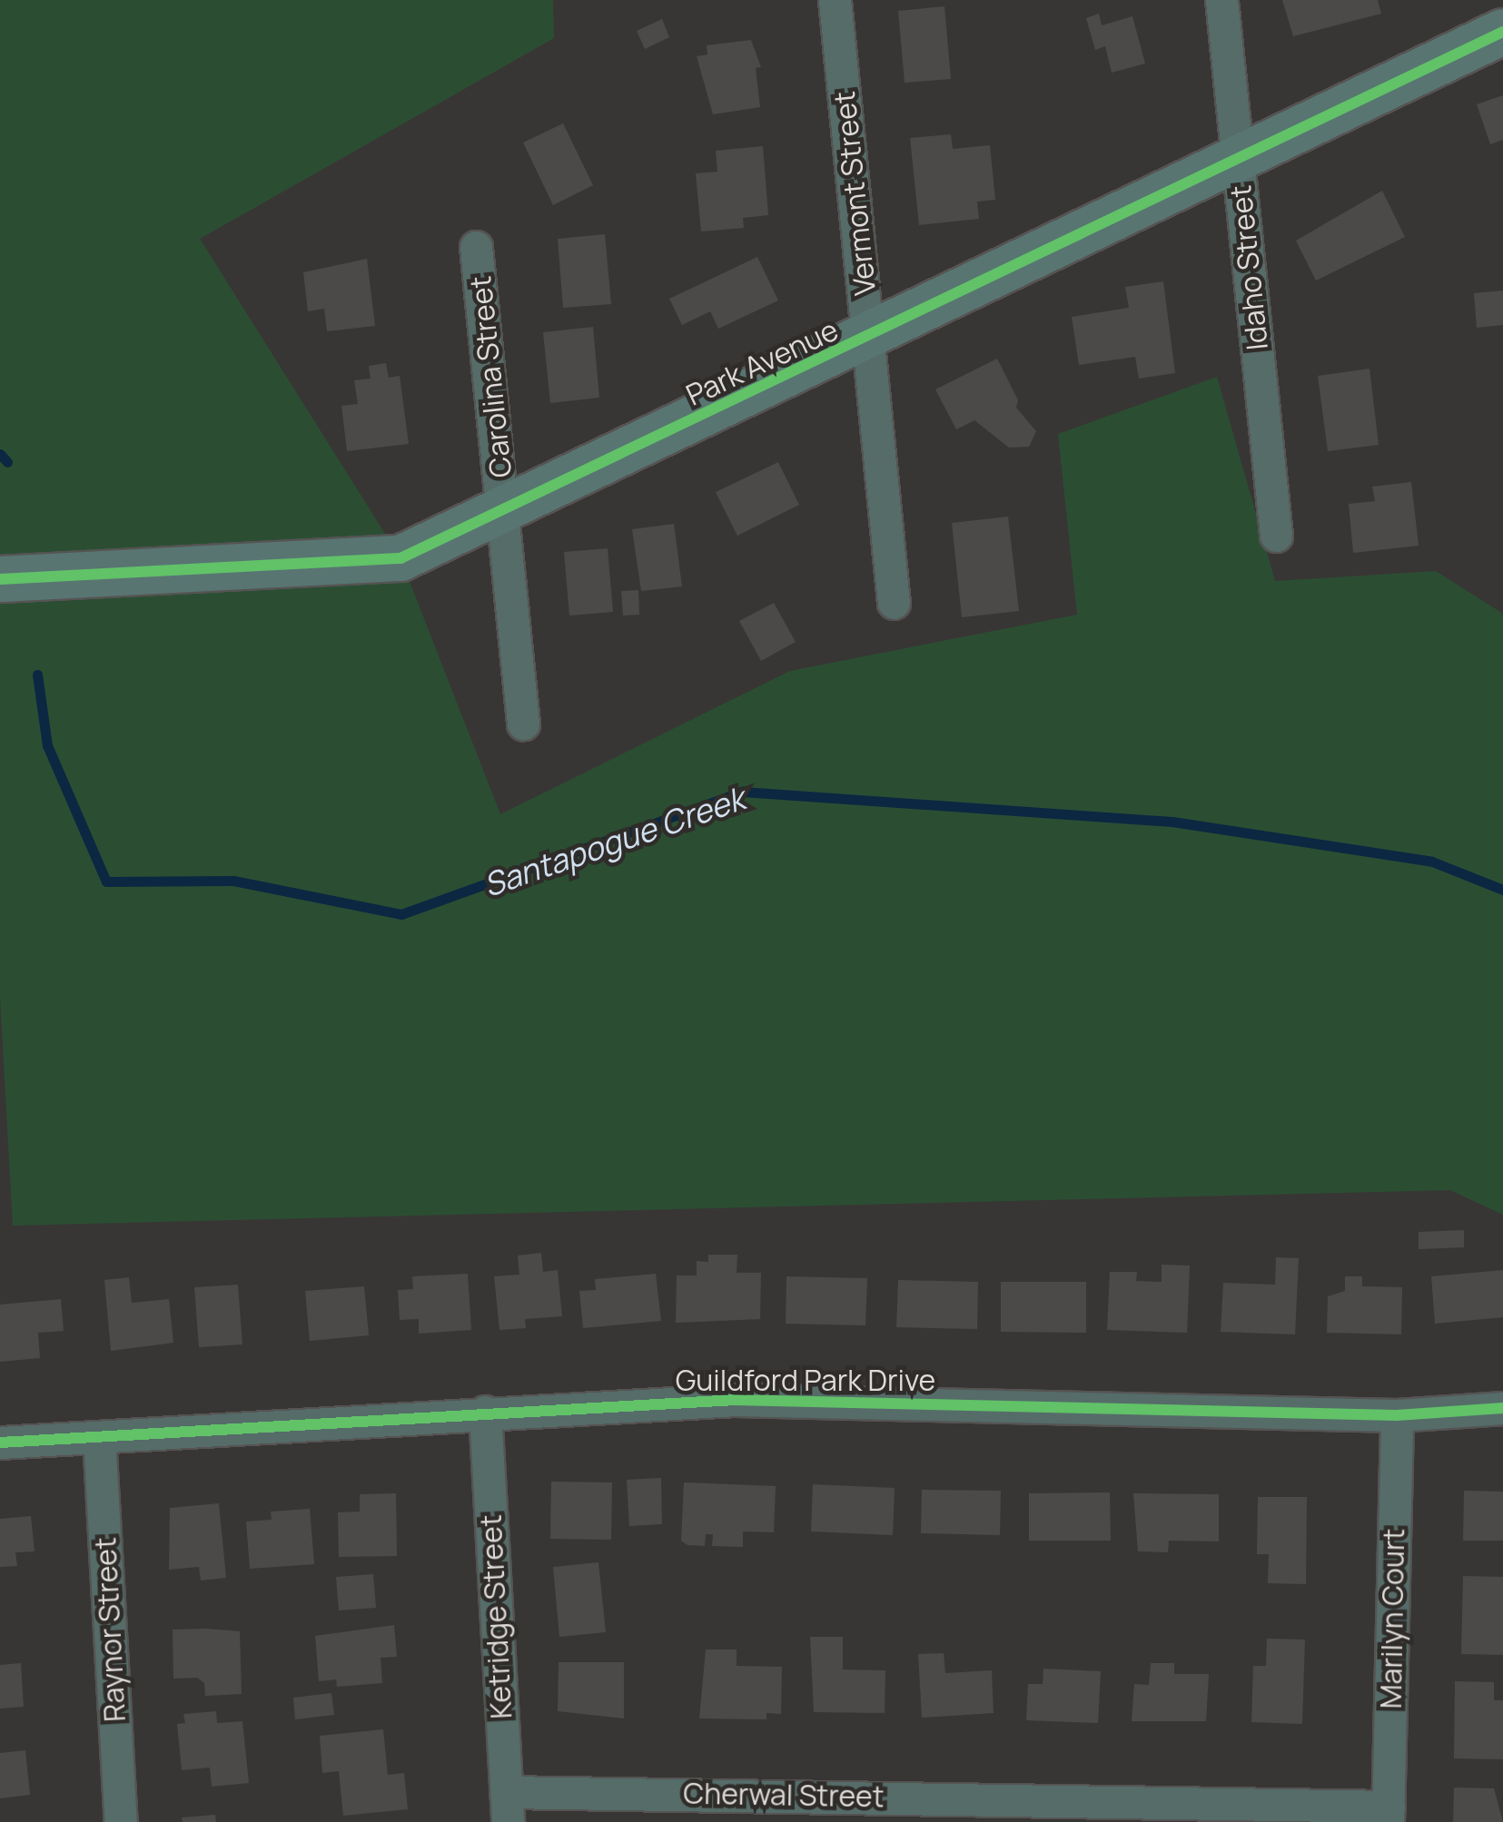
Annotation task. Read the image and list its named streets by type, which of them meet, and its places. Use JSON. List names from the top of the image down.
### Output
{
  "streets": {
    "street": [
      "Vermont Street",
      "Idaho Street",
      "Park Avenue",
      "Carolina Street",
      "Guildford Park Drive",
      "Ketridge Street",
      "Marilyn Court",
      "Raynor Street",
      "Cherwal Street"
    ]
  },
  "crossings": [
    ["Vermont Street", "Park Avenue"],
    ["Idaho Street", "Park Avenue"],
    ["Park Avenue", "Carolina Street"],
    ["Guildford Park Drive", "Ketridge Street"],
    ["Guildford Park Drive", "Marilyn Court"],
    ["Guildford Park Drive", "Raynor Street"],
    ["Ketridge Street", "Cherwal Street"],
    ["Marilyn Court", "Cherwal Street"]
  ],
  "water": ["Santapogue Creek"]
}
